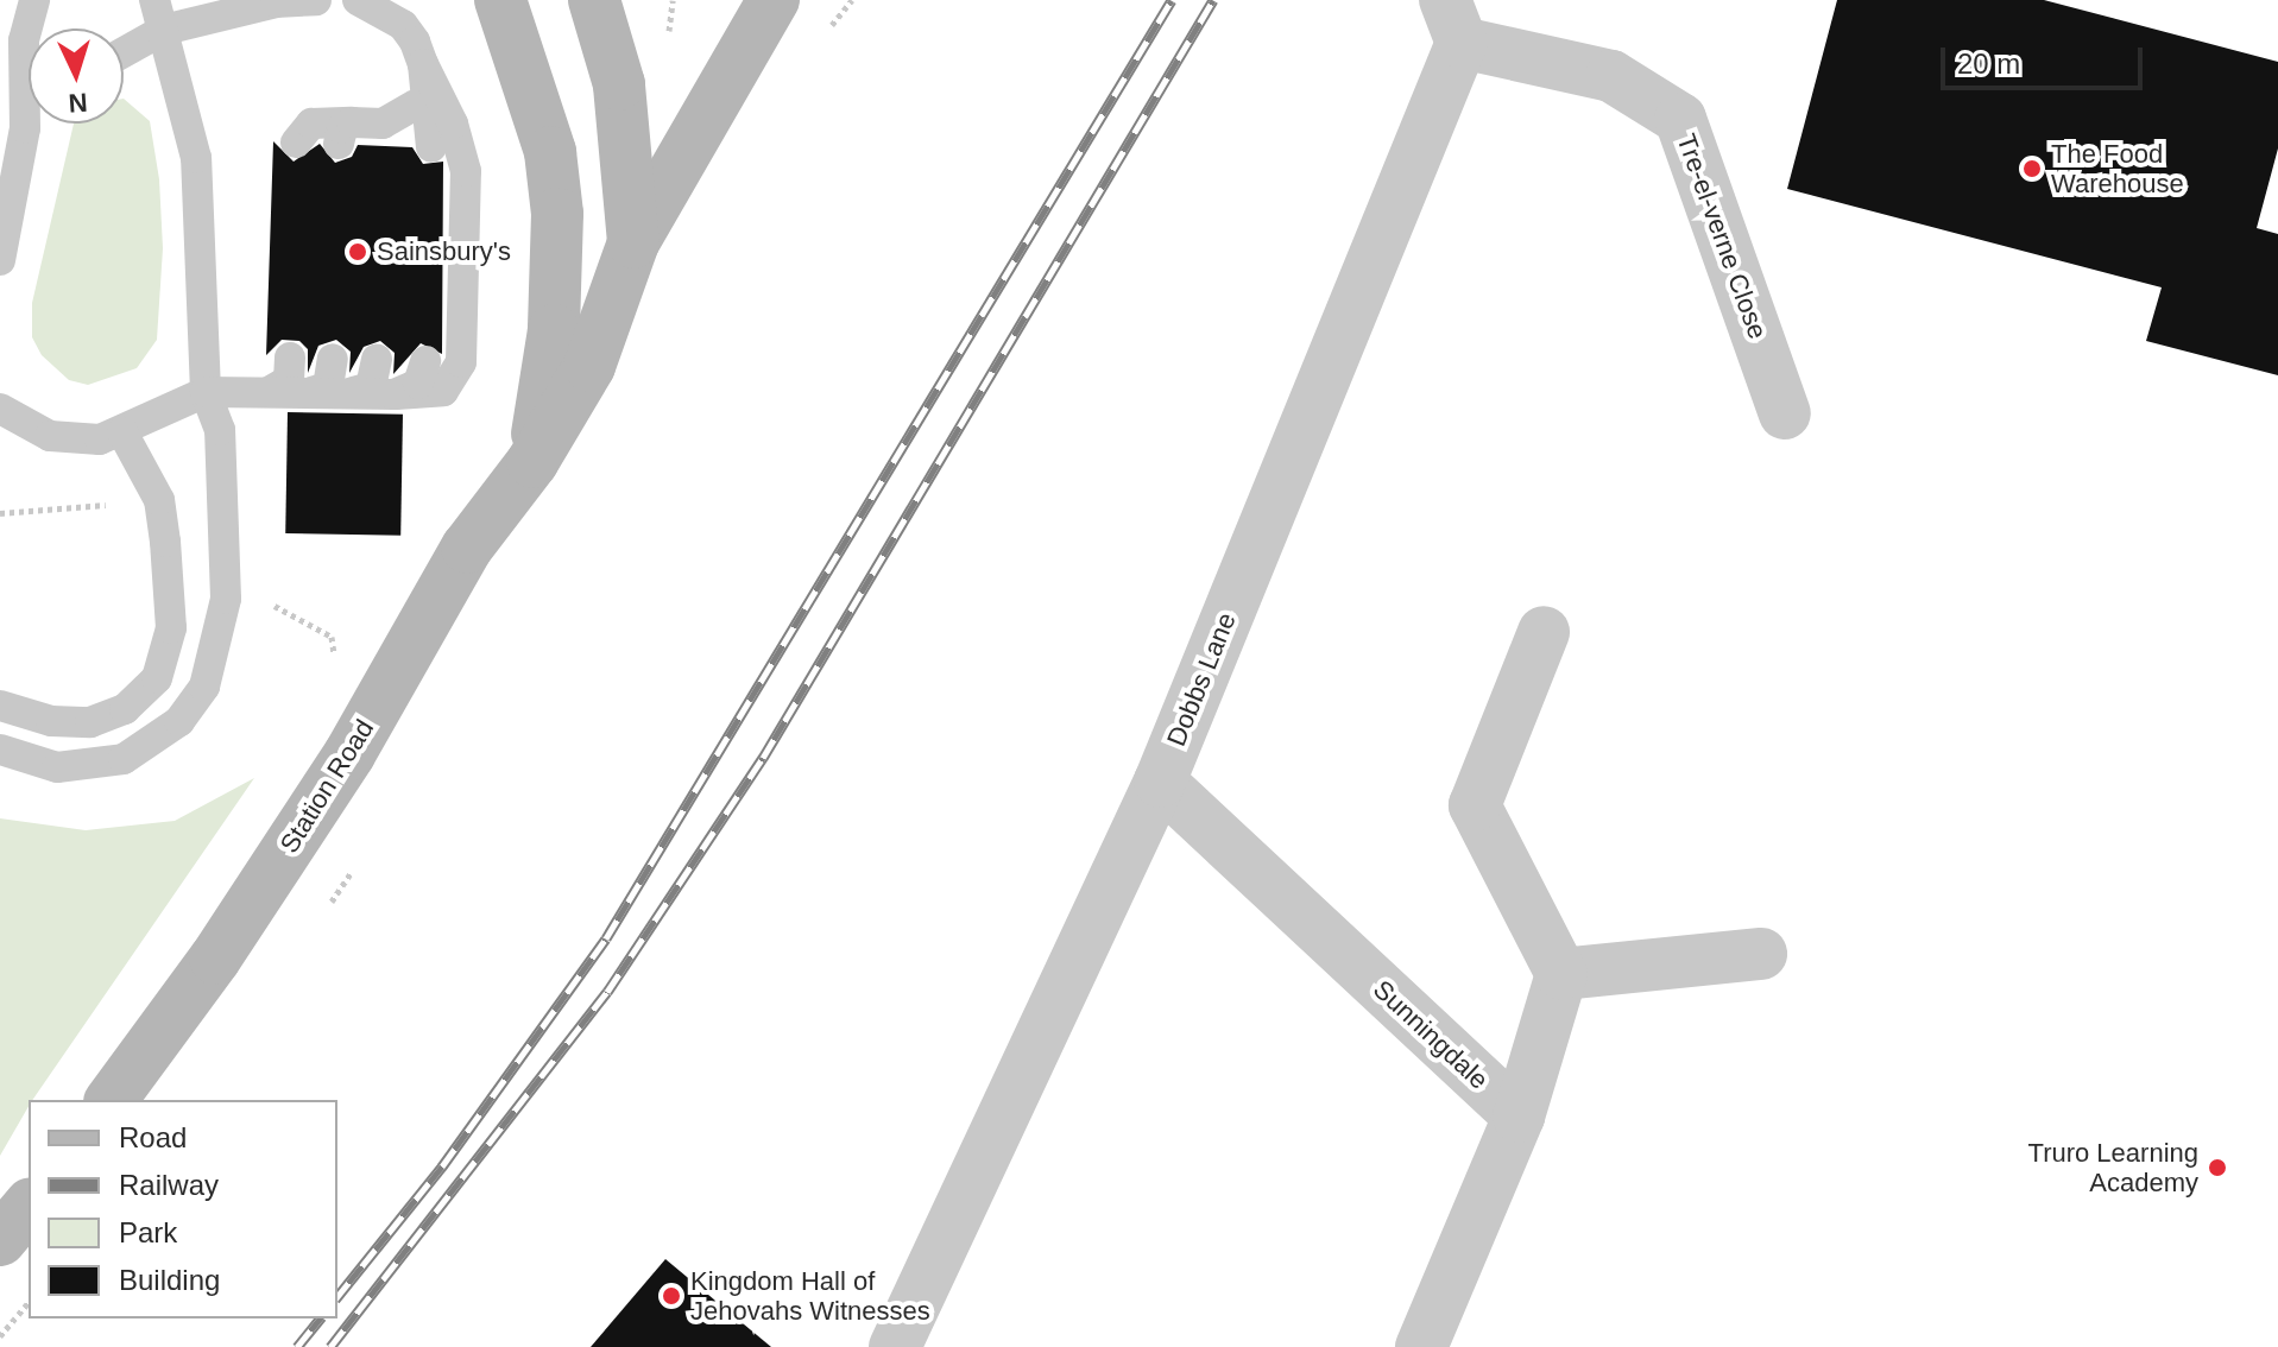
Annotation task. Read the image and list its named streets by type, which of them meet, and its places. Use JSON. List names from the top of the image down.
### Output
{
  "streets": {
    "street": [
      "Tre-el-verne Close",
      "Dobbs Lane",
      "Station Road",
      "Sunningdale"
    ]
  },
  "crossings": [
    ["Tre-el-verne Close", "Dobbs Lane"],
    ["Dobbs Lane", "Sunningdale"]
  ],
  "places": [
    "The Food Warehouse",
    "Sainsbury's",
    "Truro Learning Academy",
    "Kingdom Hall of Jehovahs Witnesses"
  ],
  "legend": [
    "Road",
    "Railway",
    "Park",
    "Building"
  ],
  "scale_bar": "20 m",
  "north": "bottom"
}
